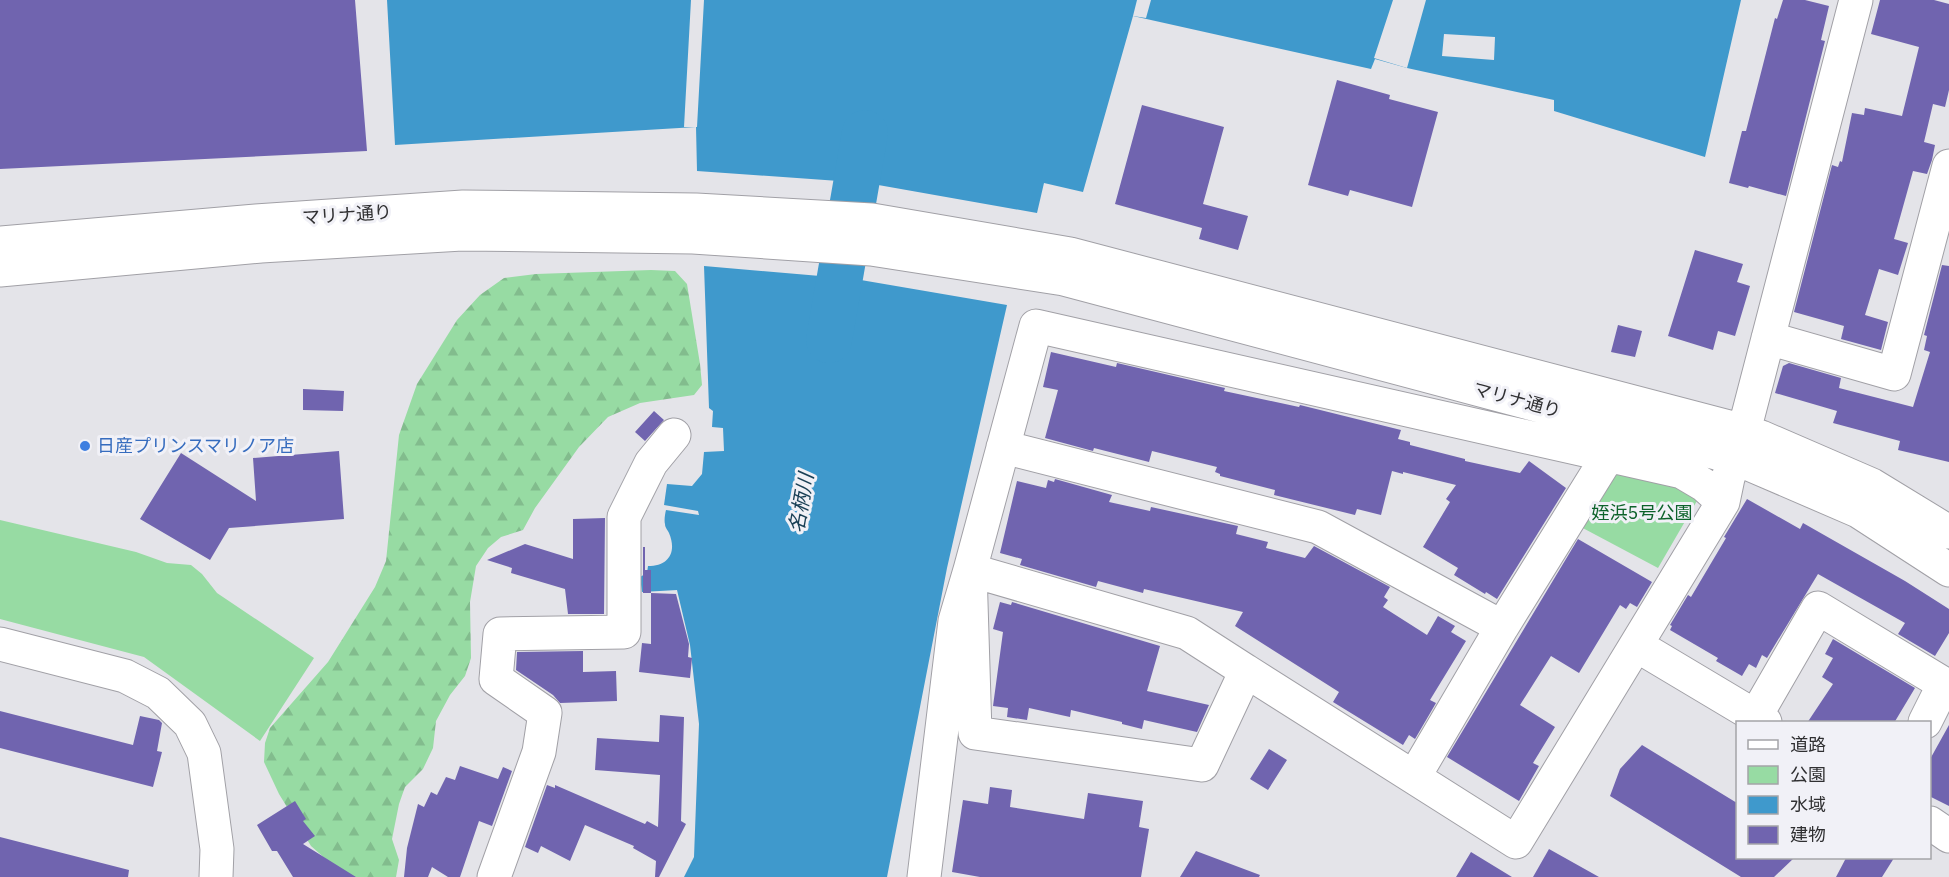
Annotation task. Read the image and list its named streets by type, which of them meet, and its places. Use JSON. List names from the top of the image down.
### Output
{
  "streets": {
    "street": ["マリナ通り"]
  },
  "water": ["名柄川"],
  "parks": ["姪浜5号公園"],
  "places": ["日産プリンスマリノア店"],
  "legend": [
    "道路",
    "公園",
    "水域",
    "建物"
  ]
}
